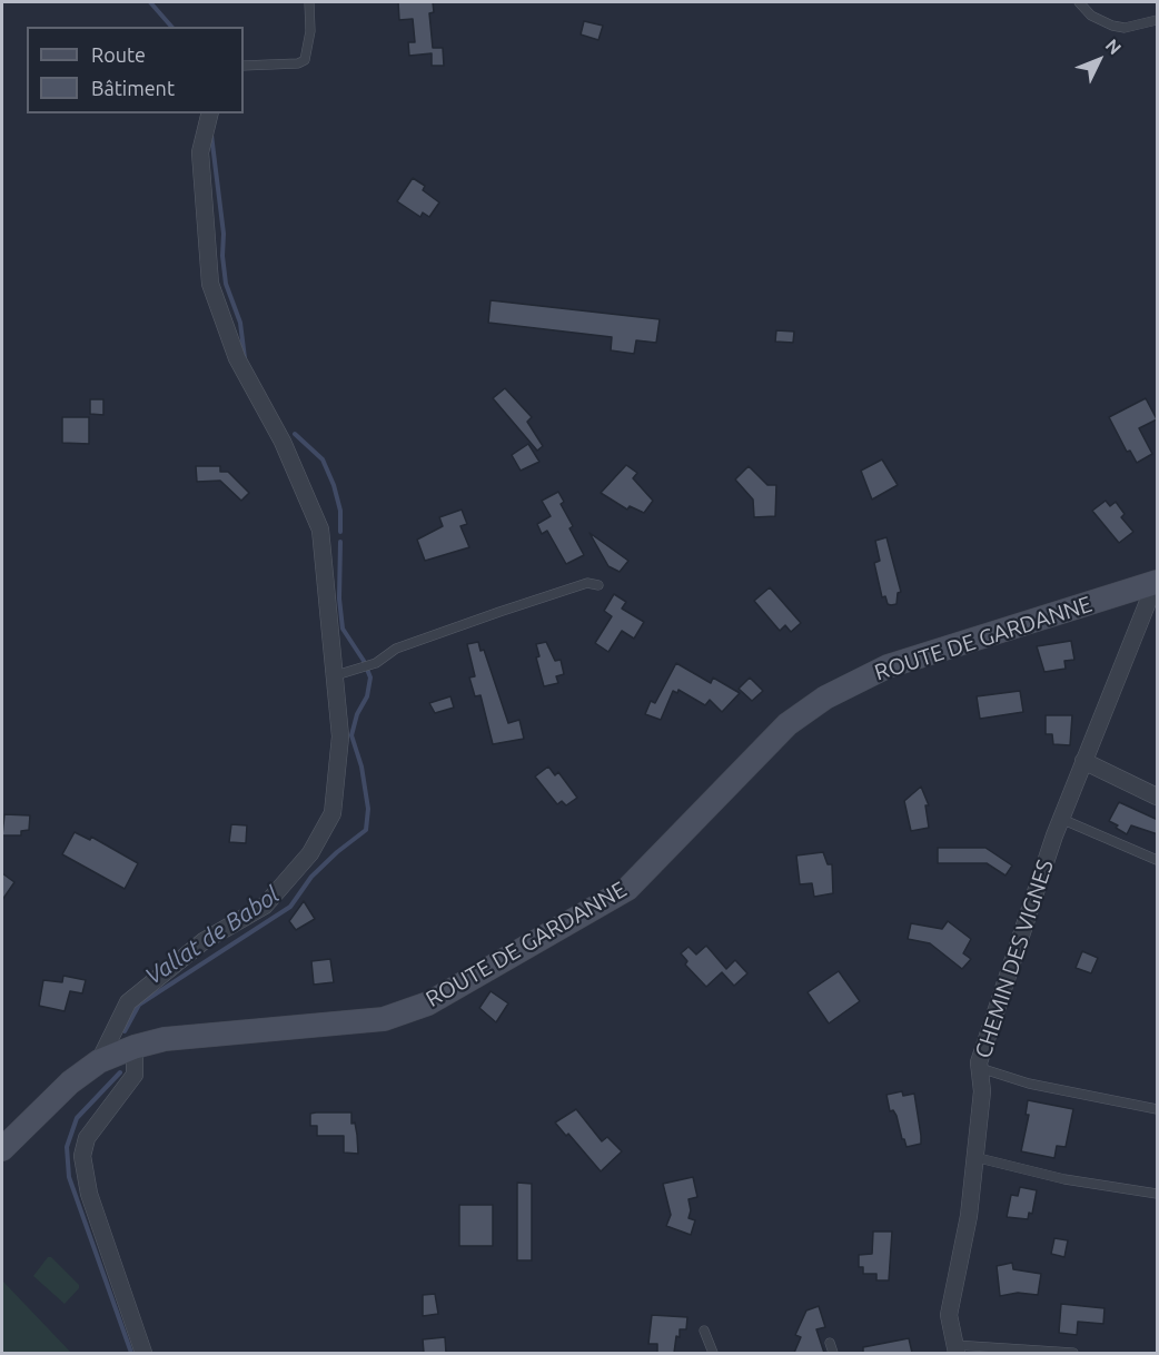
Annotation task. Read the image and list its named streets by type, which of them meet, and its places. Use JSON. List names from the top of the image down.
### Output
{
  "streets": {
    "street": ["ROUTE DE GARDANNE", "CHEMIN DES VIGNES"]
  },
  "crossings": [
    ["ROUTE DE GARDANNE", "CHEMIN DES VIGNES"]
  ],
  "water": ["Vallat de Babol"],
  "legend": ["Route", "Bâtiment"],
  "north": "top right"
}
